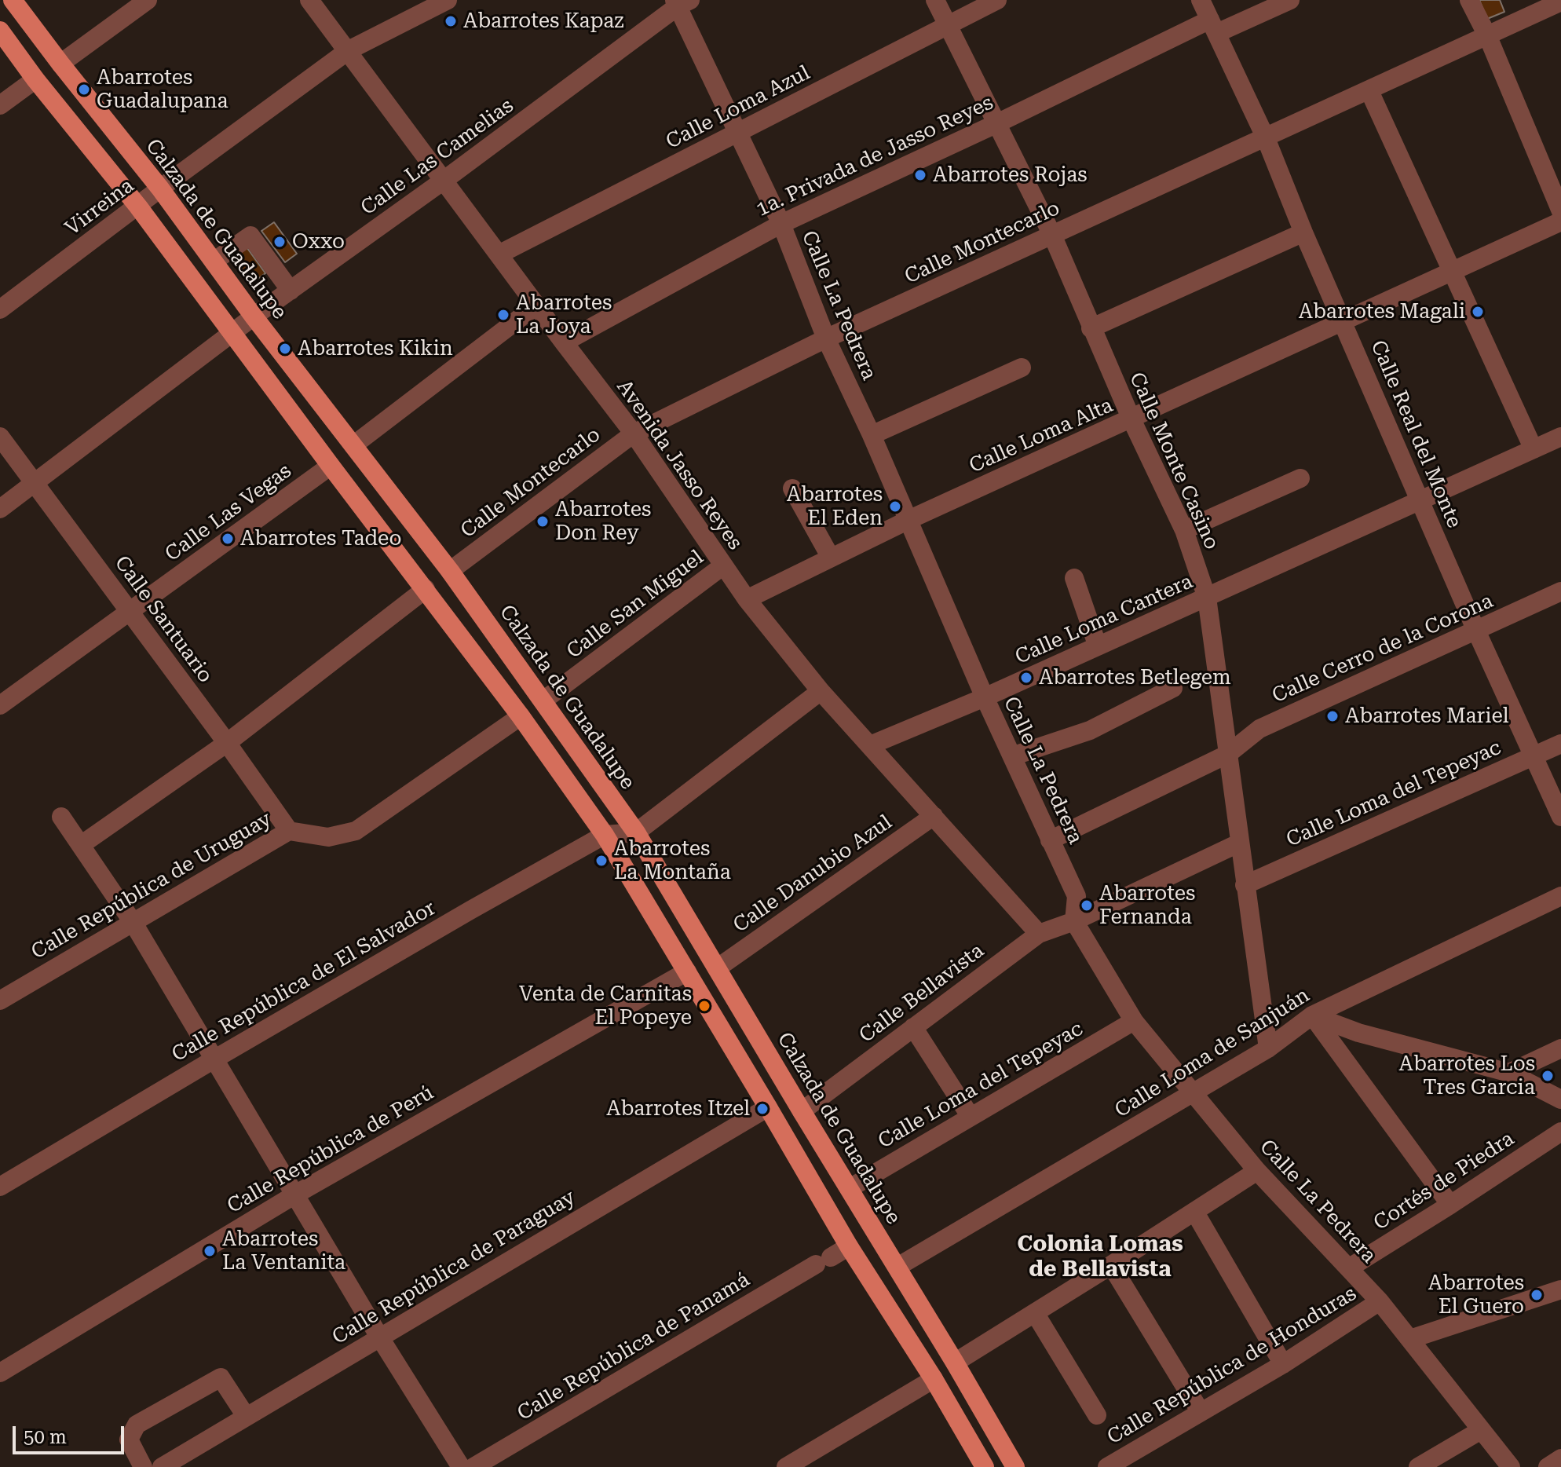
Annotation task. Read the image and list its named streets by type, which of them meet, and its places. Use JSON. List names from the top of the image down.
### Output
{
  "streets": {
    "main road": ["Calzada de Guadalupe"],
    "street": [
      "Calle Loma Azul",
      "1a. Privada de Jasso Reyes",
      "Calle Las Camelias",
      "Virreina",
      "Calle Montecarlo",
      "Calle La Pedrera",
      "Calle Real del Monte",
      "Calle Loma Alta",
      "Calle Monte Casino",
      "Avenida Jasso Reyes",
      "Calle Las Vegas",
      "Calle San Miguel",
      "Calle Santuario",
      "Calle Loma Cantera",
      "Calle Cerro de la Corona",
      "Calle Loma del Tepeyac",
      "Calle Danubio Azul",
      "Calle República de Uruguay",
      "Calle República de El Salvador",
      "Calle Bellavista",
      "Calle Loma de Sanjuán",
      "Calle República de Perú",
      "Cortés de Piedra",
      "Calle República de Paraguay",
      "Calle República de Panamá",
      "Calle República de Honduras"
    ]
  },
  "crossings": [
    ["Calle Loma Azul", "Calle La Pedrera"],
    ["Calle Loma Azul", "Calle Monte Casino"],
    ["Calle Loma Azul", "Avenida Jasso Reyes"],
    ["1a. Privada de Jasso Reyes", "Calle La Pedrera"],
    ["1a. Privada de Jasso Reyes", "Calle Real del Monte"],
    ["1a. Privada de Jasso Reyes", "Calle Monte Casino"],
    ["1a. Privada de Jasso Reyes", "Avenida Jasso Reyes"],
    ["Calle Las Camelias", "Calzada de Guadalupe"],
    ["Calle Las Camelias", "Calle La Pedrera"],
    ["Calle Las Camelias", "Avenida Jasso Reyes"],
    ["Calle Las Camelias", "Calle Santuario"],
    ["Virreina", "Calzada de Guadalupe"],
    ["Virreina", "Avenida Jasso Reyes"],
    ["Calzada de Guadalupe", "Calle Montecarlo"],
    ["Calzada de Guadalupe", "Calle San Miguel"],
    ["Calzada de Guadalupe", "Calle Loma del Tepeyac"],
    ["Calzada de Guadalupe", "Calle Danubio Azul"],
    ["Calzada de Guadalupe", "Calle República de El Salvador"],
    ["Calzada de Guadalupe", "Calle Bellavista"],
    ["Calzada de Guadalupe", "Calle Loma de Sanjuán"],
    ["Calle Montecarlo", "Calle La Pedrera"],
    ["Calle Montecarlo", "Calle Real del Monte"],
    ["Calle Montecarlo", "Calle Monte Casino"],
    ["Calle Montecarlo", "Avenida Jasso Reyes"],
    ["Calle La Pedrera", "Calle Loma Alta"],
    ["Calle La Pedrera", "Calle Loma Cantera"],
    ["Calle La Pedrera", "Calle Cerro de la Corona"],
    ["Calle La Pedrera", "Calle Loma del Tepeyac"],
    ["Calle La Pedrera", "Calle Bellavista"],
    ["Calle La Pedrera", "Calle Loma de Sanjuán"],
    ["Calle La Pedrera", "Cortés de Piedra"],
    ["Calle La Pedrera", "Calle República de Honduras"],
    ["Calle Real del Monte", "Calle Loma Alta"],
    ["Calle Real del Monte", "Calle Loma Cantera"],
    ["Calle Real del Monte", "Calle Cerro de la Corona"],
    ["Calle Real del Monte", "Calle Loma del Tepeyac"],
    ["Calle Loma Alta", "Calle Monte Casino"],
    ["Calle Loma Alta", "Avenida Jasso Reyes"],
    ["Calle Monte Casino", "Calle Loma Cantera"],
    ["Calle Monte Casino", "Calle Cerro de la Corona"],
    ["Calle Monte Casino", "Calle Loma del Tepeyac"],
    ["Calle Monte Casino", "Calle Loma de Sanjuán"],
    ["Avenida Jasso Reyes", "Calle San Miguel"],
    ["Avenida Jasso Reyes", "Calle Loma Cantera"],
    ["Avenida Jasso Reyes", "Calle Danubio Azul"],
    ["Avenida Jasso Reyes", "Calle Bellavista"],
    ["Calle Las Vegas", "Calle Santuario"],
    ["Calle Santuario", "Calle República de Uruguay"]
  ],
  "districts": ["Colonia Lomas de Bellavista"],
  "places": [
    "Abarrotes Kapaz",
    "Abarrotes Guadalupana",
    "Abarrotes Rojas",
    "Oxxo",
    "Abarrotes Magali",
    "Abarrotes La Joya",
    "Abarrotes Kikin",
    "Abarrotes El Eden",
    "Abarrotes Don Rey",
    "Abarrotes Tadeo",
    "Abarrotes Betlegem",
    "Abarrotes Mariel",
    "Abarrotes La Montaña",
    "Abarrotes Fernanda",
    "Venta de Carnitas El Popeye",
    "Abarrotes Los Tres Garcia",
    "Abarrotes Itzel",
    "Abarrotes La Ventanita",
    "Abarrotes El Guero"
  ],
  "scale_bar": "50 m"
}
